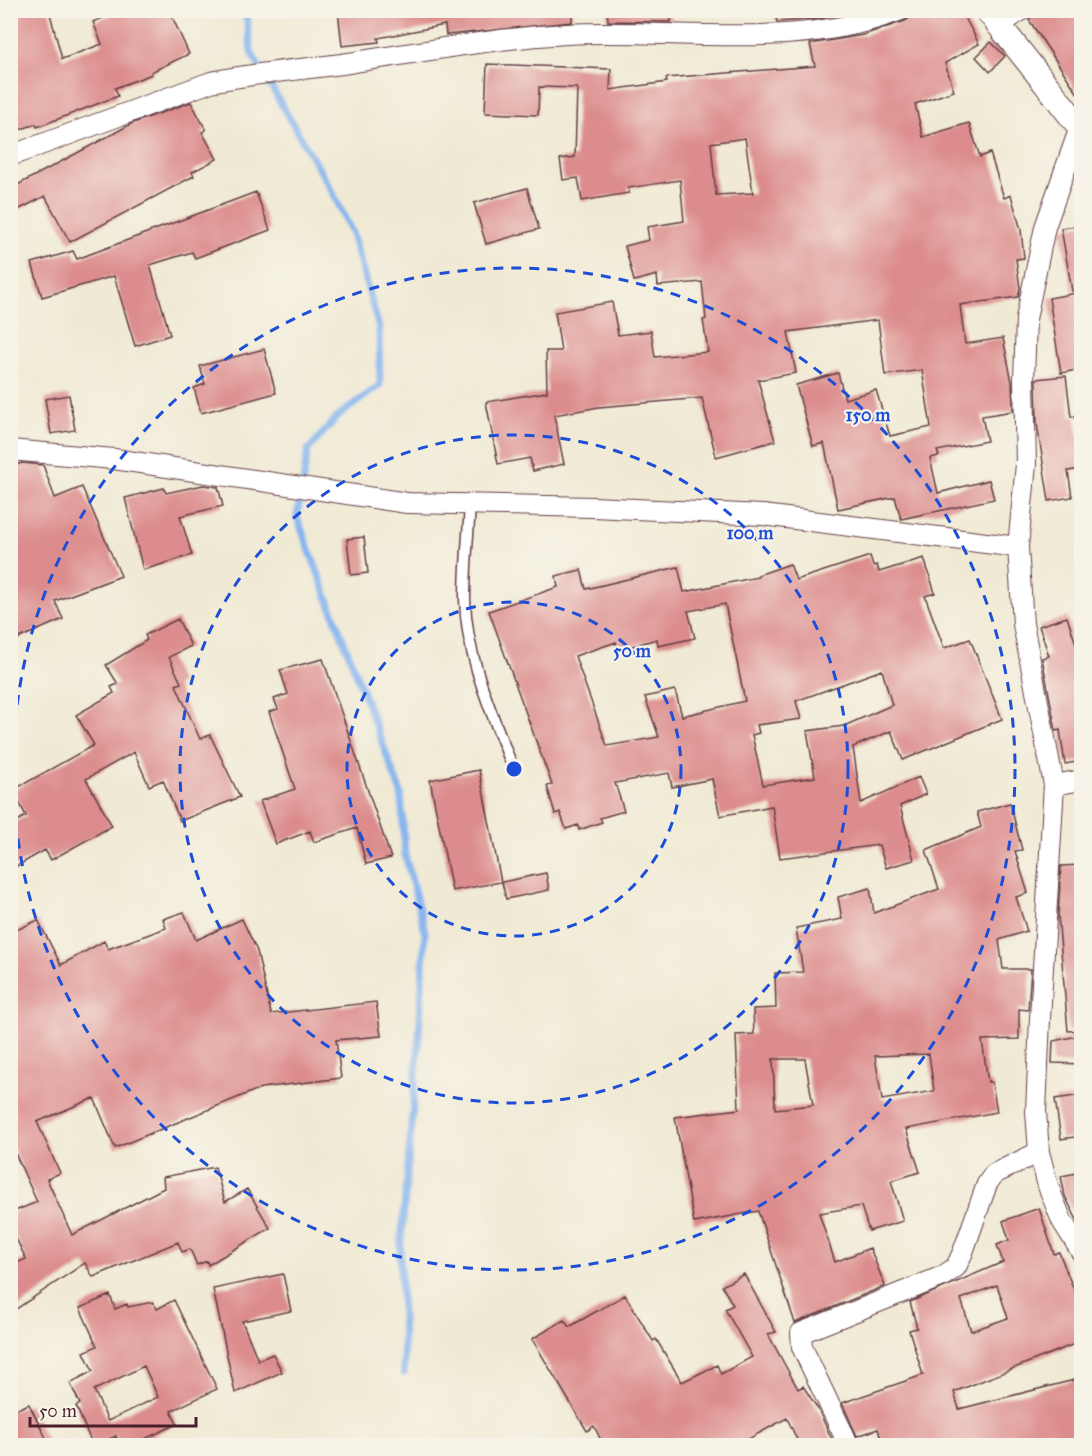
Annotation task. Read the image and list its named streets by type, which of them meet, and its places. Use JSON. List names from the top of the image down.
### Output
{
  "scale_bar": "50 m",
  "rings": ["150 m", "100 m", "50 m"]
}
